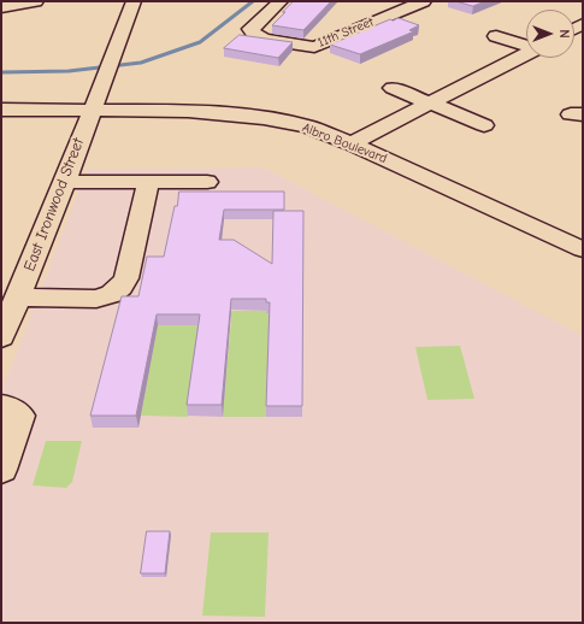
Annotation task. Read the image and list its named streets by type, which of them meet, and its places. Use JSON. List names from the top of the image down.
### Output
{
  "streets": {
    "street": ["11th Street", "Albro Boulevard", "East Ironwood Street"]
  },
  "crossings": [
    ["Albro Boulevard", "East Ironwood Street"]
  ],
  "north": "right"
}
